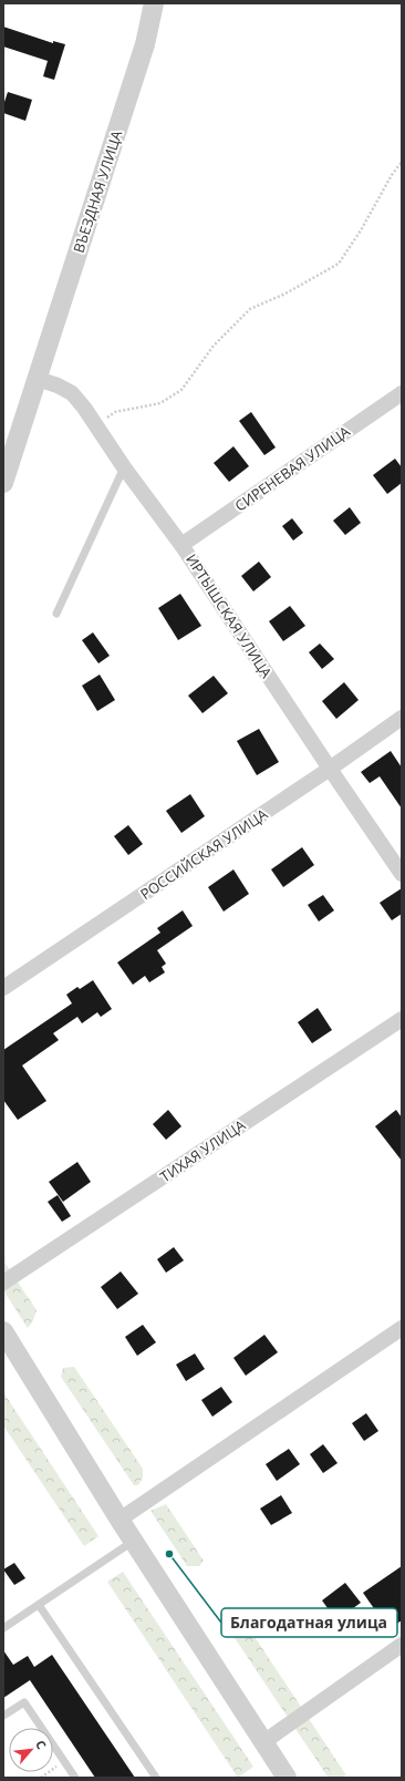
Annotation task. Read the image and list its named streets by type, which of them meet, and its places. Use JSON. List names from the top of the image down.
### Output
{
  "streets": {
    "street": [
      "ВЪЕЗДНАЯ УЛИЦА",
      "СИРЕНЕВАЯ УЛИЦА",
      "ИРТЫШСКАЯ УЛИЦА",
      "РОССИЙСКАЯ УЛИЦА",
      "ТИХАЯ УЛИЦА"
    ]
  },
  "crossings": [
    ["ВЪЕЗДНАЯ УЛИЦА", "ИРТЫШСКАЯ УЛИЦА"],
    ["СИРЕНЕВАЯ УЛИЦА", "ИРТЫШСКАЯ УЛИЦА"],
    ["ИРТЫШСКАЯ УЛИЦА", "РОССИЙСКАЯ УЛИЦА"]
  ],
  "places": ["Благодатная улица"],
  "north": "top right"
}
